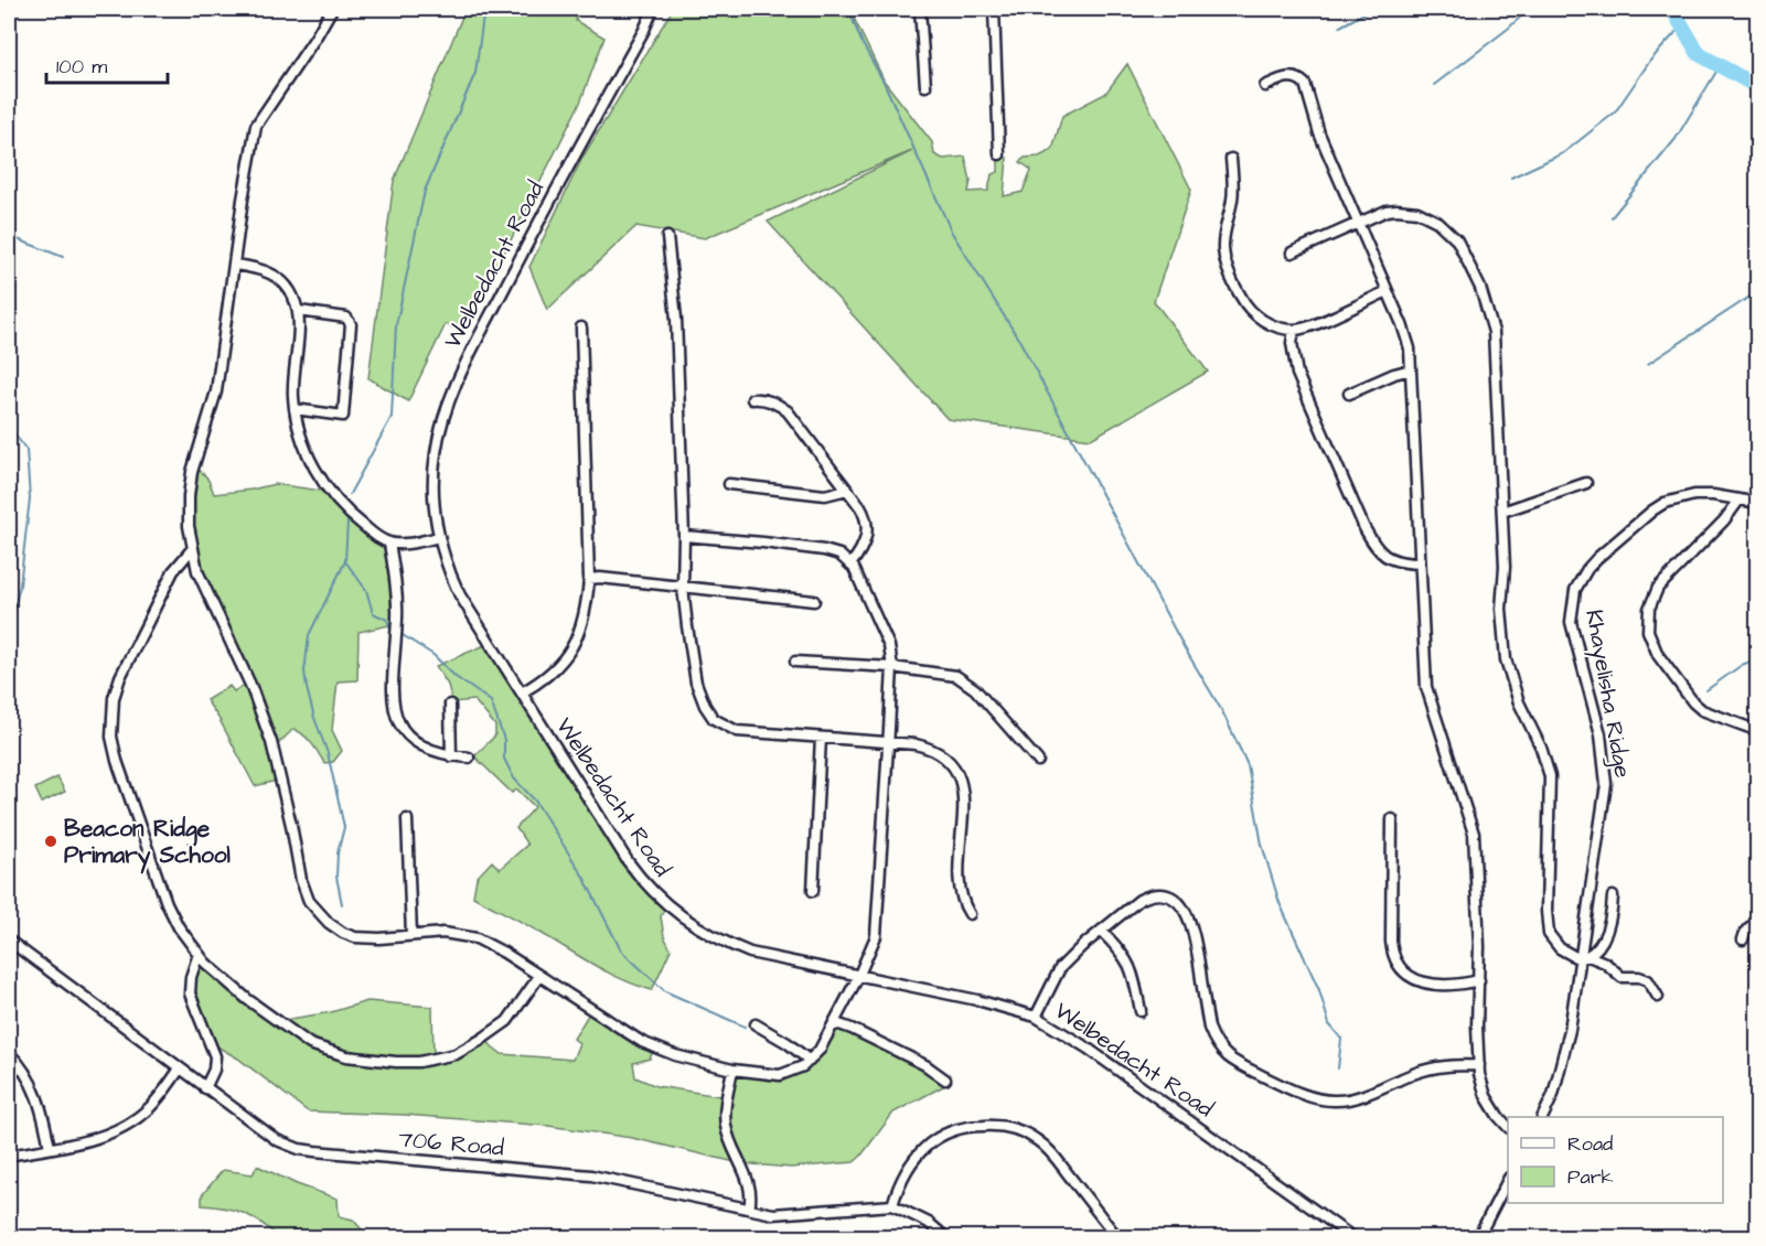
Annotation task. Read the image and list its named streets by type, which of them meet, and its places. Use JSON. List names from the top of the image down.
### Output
{
  "streets": {
    "street": ["Welbedacht Road", "Khayelisha Ridge", "706 Road"]
  },
  "places": ["Beacon Ridge Primary School"],
  "legend": ["Road", "Park"],
  "scale_bar": "100 m"
}
